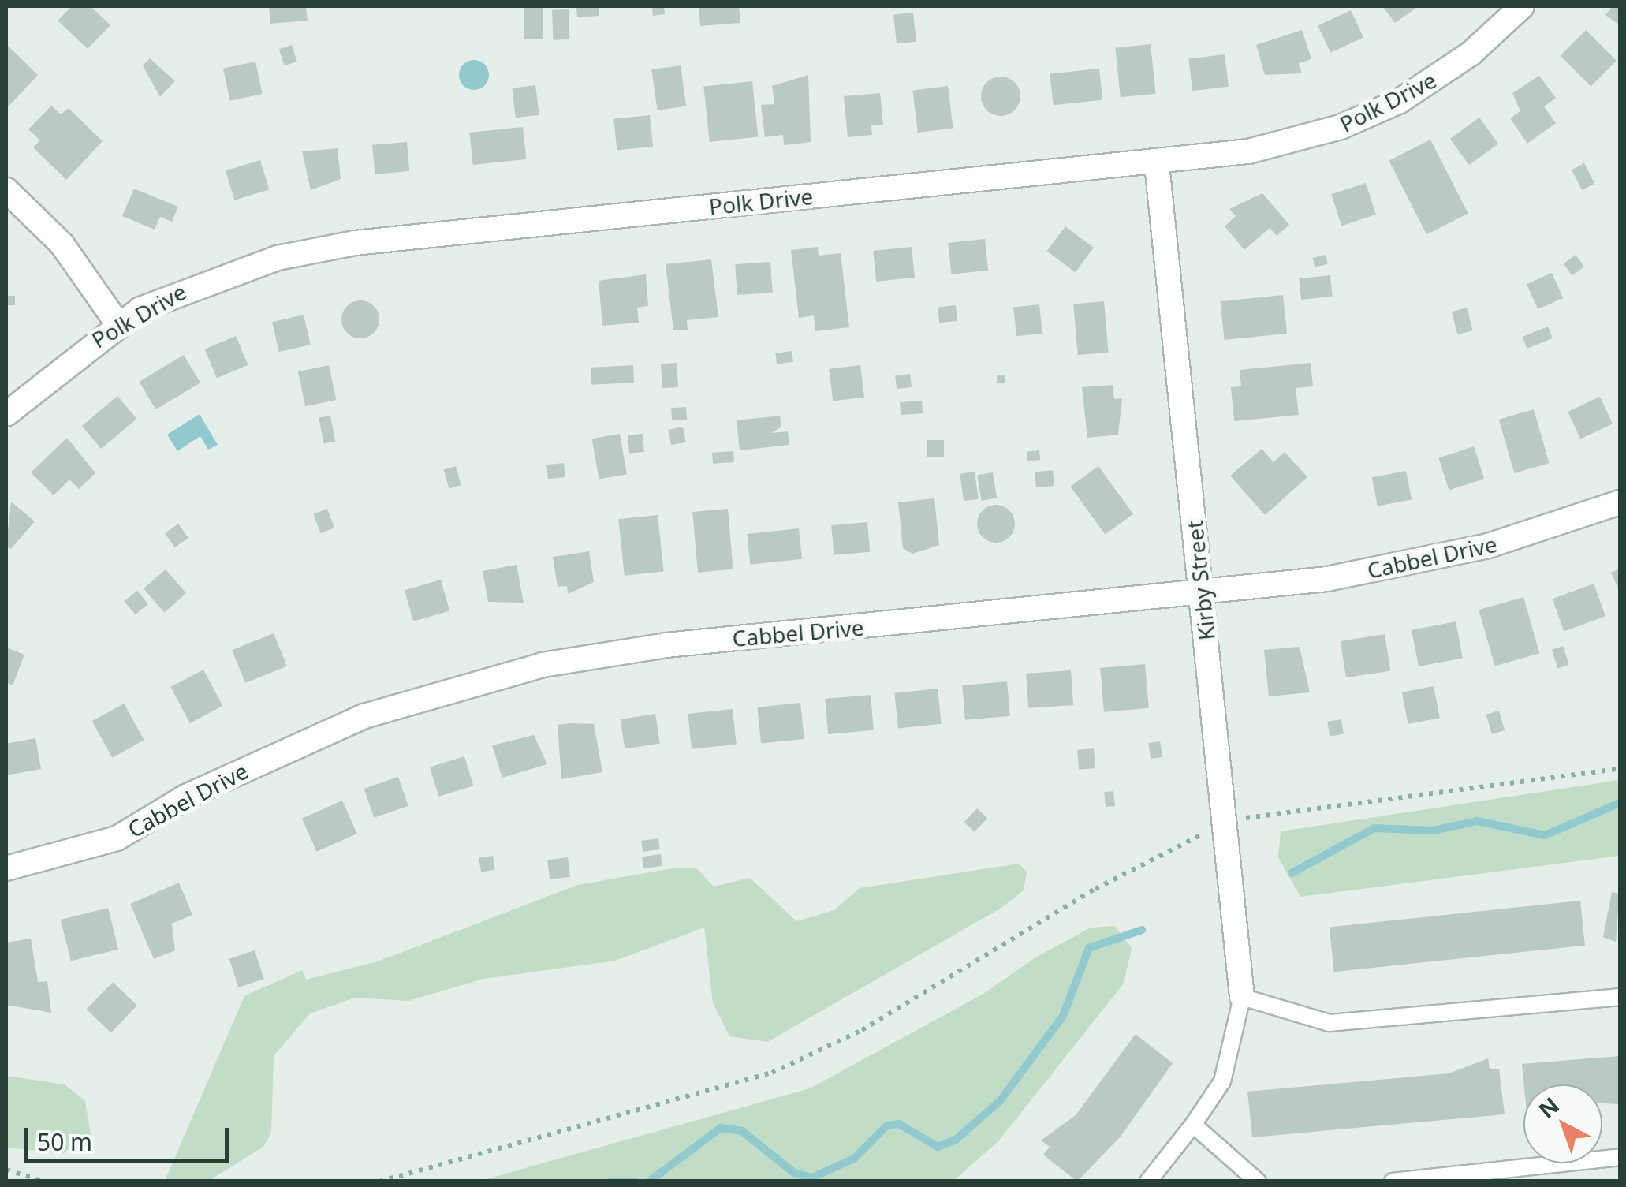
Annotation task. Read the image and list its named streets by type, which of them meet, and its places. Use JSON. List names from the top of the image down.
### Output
{
  "streets": {
    "street": ["Polk Drive", "Cabbel Drive", "Kirby Street"]
  },
  "crossings": [
    ["Polk Drive", "Kirby Street"],
    ["Cabbel Drive", "Kirby Street"]
  ],
  "scale_bar": "50 m",
  "north": "top left"
}
